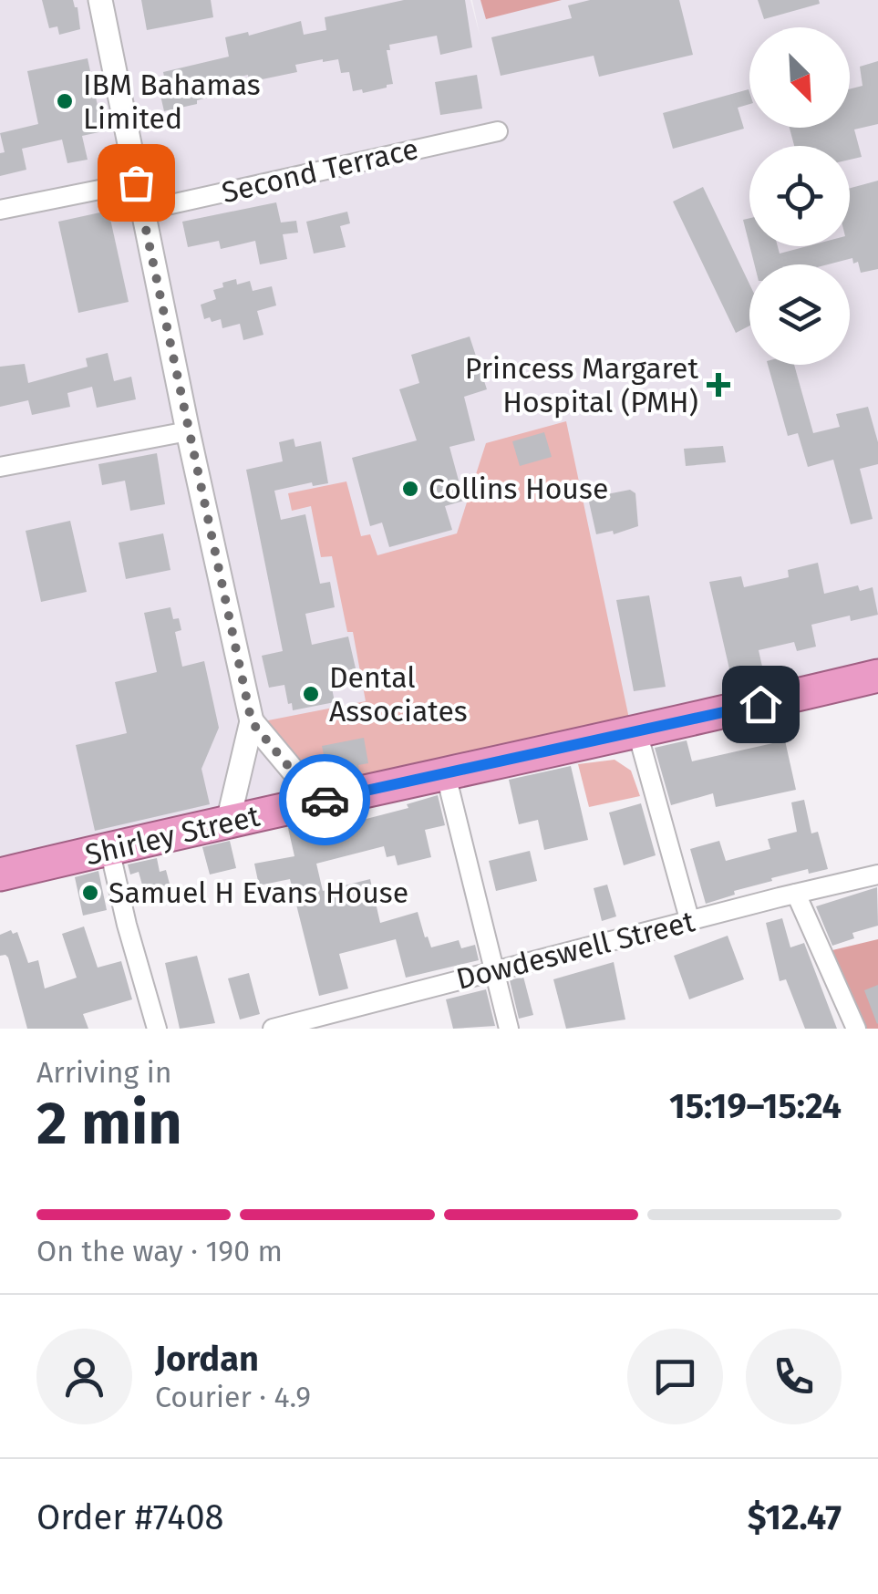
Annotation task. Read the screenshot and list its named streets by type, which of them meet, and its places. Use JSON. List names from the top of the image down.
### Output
{
  "streets": {
    "highway": ["Shirley Street"],
    "street": ["Second Terrace", "Dowdeswell Street"]
  },
  "places": {
    "other": [
      "IBM Bahamas Limited",
      "Collins House",
      "Dental Associates",
      "Samuel H Evans House"
    ],
    "health": ["Princess Margaret Hospital (PMH)"]
  },
  "north": "bottom right",
  "page": {
    "heading": ["2 min", "Arriving in", "15:19–15:24"],
    "panel": [
      "Jordan",
      "Courier · 4.9",
      "Order #7408",
      "$12.47"
    ],
    "bar": "On the way · 190 m"
  }
}
